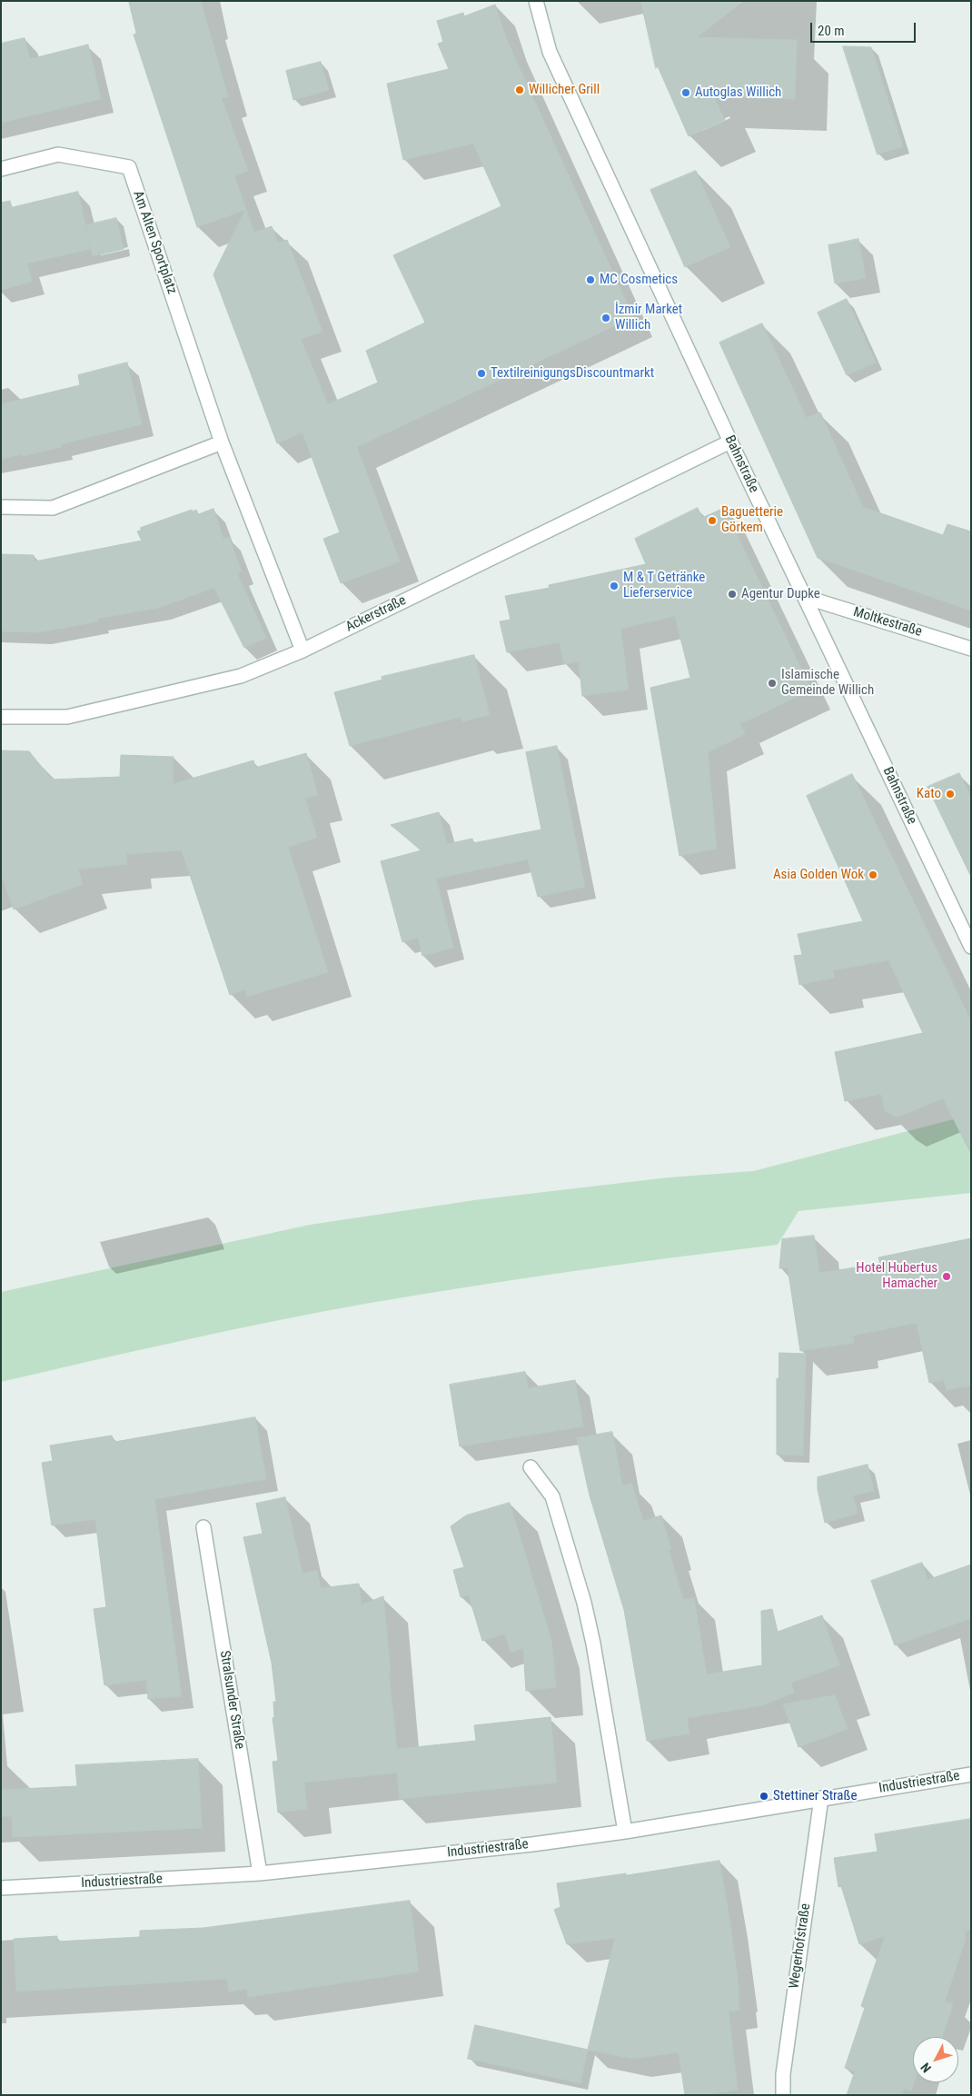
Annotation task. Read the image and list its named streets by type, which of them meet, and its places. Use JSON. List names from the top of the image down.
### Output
{
  "streets": {
    "street": [
      "Am Alten Sportplatz",
      "Bahnstraße",
      "Ackerstraße",
      "Moltkestraße",
      "Stralsunder Straße",
      "Industriestraße",
      "Wegerhofstraße"
    ]
  },
  "crossings": [
    ["Am Alten Sportplatz", "Ackerstraße"],
    ["Bahnstraße", "Ackerstraße"],
    ["Bahnstraße", "Moltkestraße"],
    ["Stralsunder Straße", "Industriestraße"],
    ["Industriestraße", "Wegerhofstraße"]
  ],
  "places": [
    "Willicher Grill",
    "Autoglas Willich",
    "MC Cosmetics",
    "İzmir Market Willich",
    "TextilreinigungsDiscountmarkt",
    "Baguetterie Görkem",
    "M & T Getränke Lieferservice",
    "Agentur Dupke",
    "Islamische Gemeinde Willich",
    "Kato",
    "Asia Golden Wok",
    "Hotel Hubertus Hamacher",
    "Stettiner Straße"
  ],
  "scale_bar": "20 m",
  "north": "bottom left"
}
